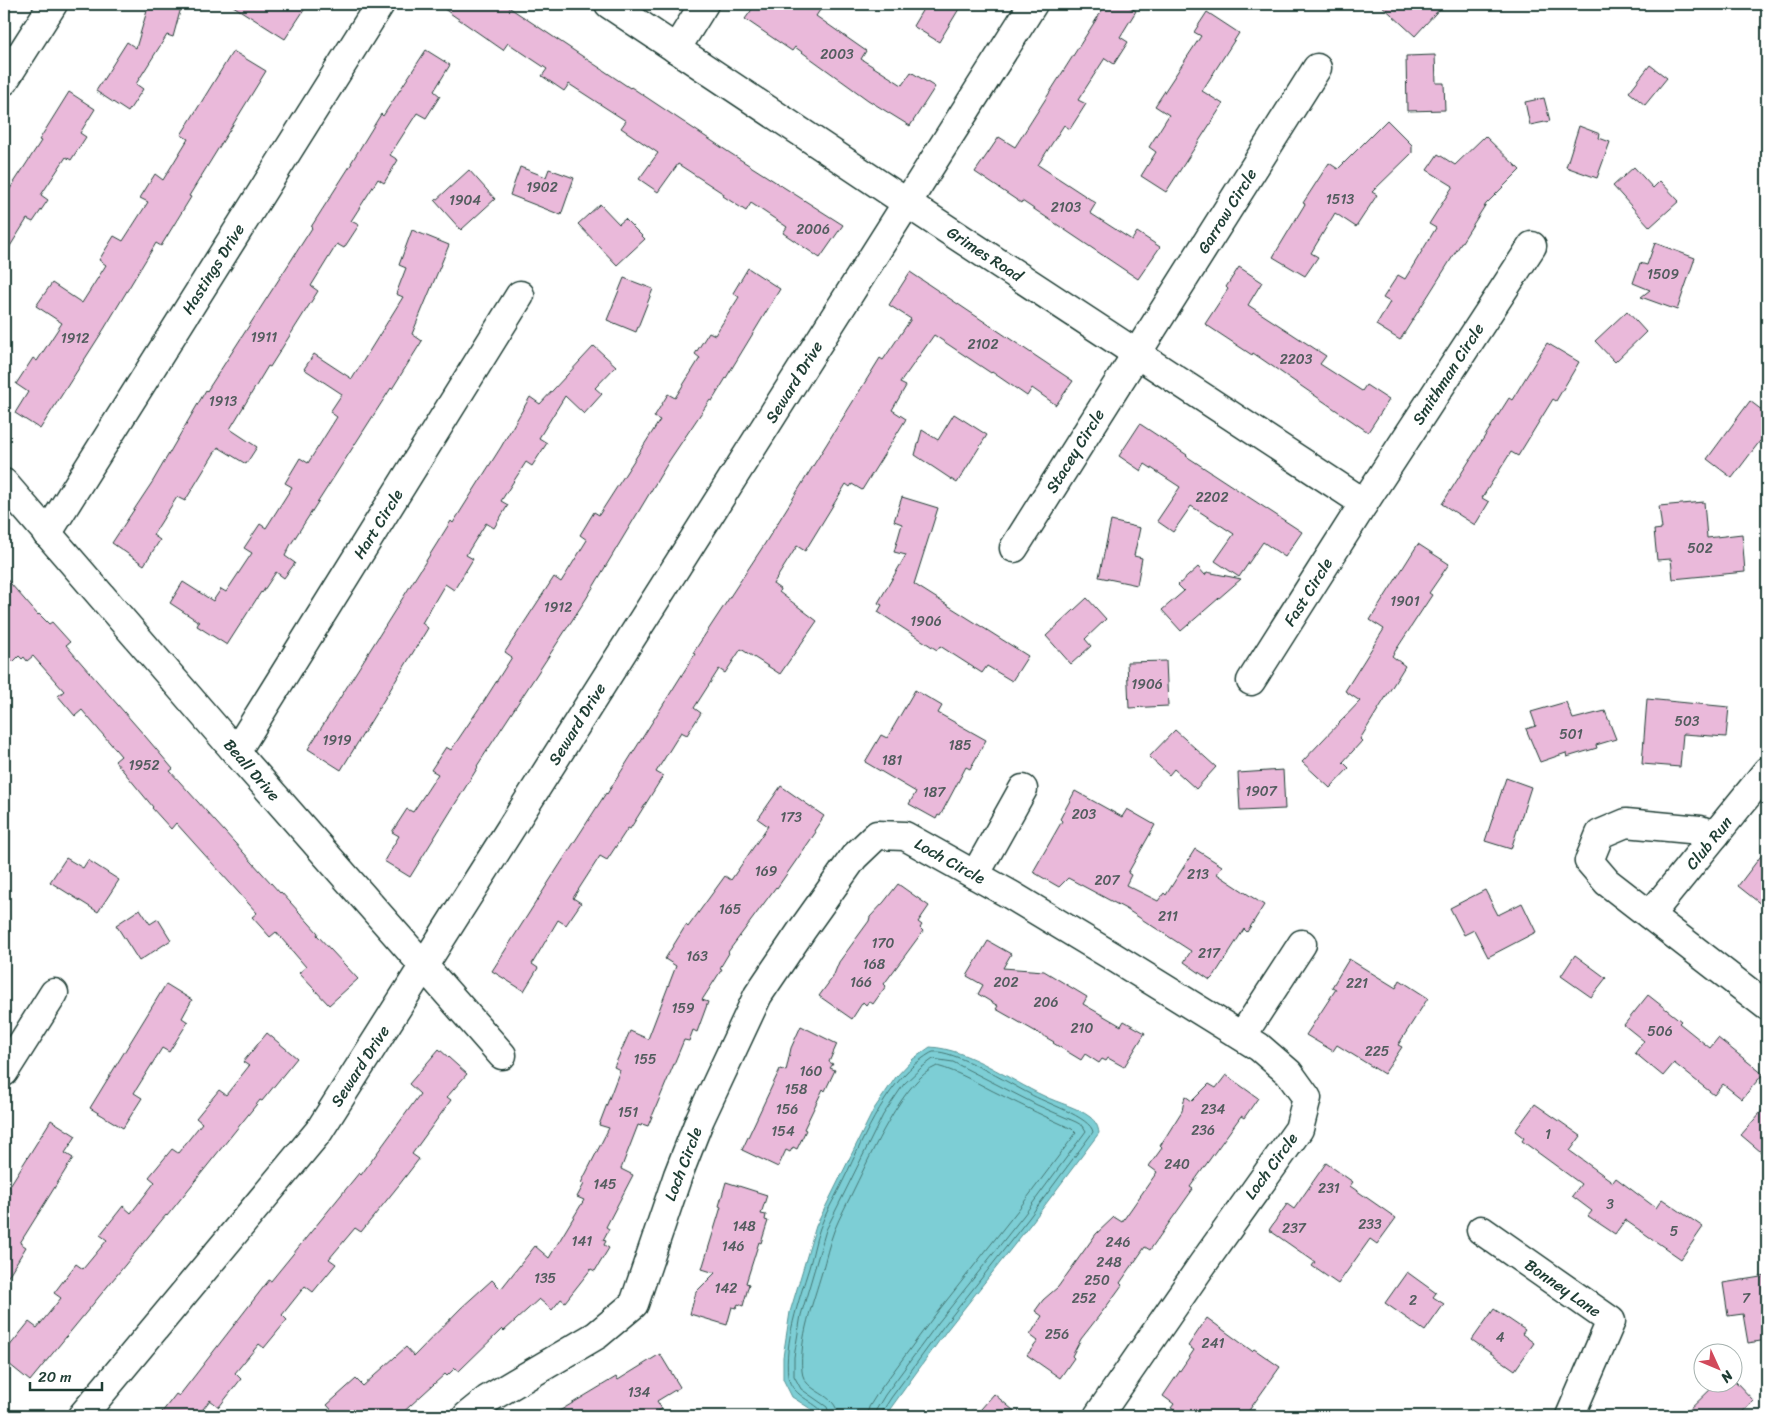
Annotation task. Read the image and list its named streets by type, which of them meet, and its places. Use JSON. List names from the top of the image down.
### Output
{
  "streets": {
    "street": [
      "Garrow Circle",
      "Grimes Road",
      "Hastings Drive",
      "Smithman Circle",
      "Seward Drive",
      "Stacey Circle",
      "Hart Circle",
      "Fast Circle",
      "Beall Drive",
      "Club Run",
      "Loch Circle",
      "Bonney Lane"
    ]
  },
  "crossings": [
    ["Garrow Circle", "Grimes Road"],
    ["Garrow Circle", "Stacey Circle"],
    ["Grimes Road", "Smithman Circle"],
    ["Grimes Road", "Seward Drive"],
    ["Grimes Road", "Stacey Circle"],
    ["Grimes Road", "Fast Circle"],
    ["Hastings Drive", "Beall Drive"],
    ["Smithman Circle", "Fast Circle"],
    ["Seward Drive", "Beall Drive"],
    ["Hart Circle", "Beall Drive"]
  ],
  "house_numbers": [
    "2003",
    "1902",
    "1513",
    "1904",
    "2103",
    "2006",
    "1509",
    "1911",
    "1912",
    "2102",
    "2203",
    "1913",
    "2202",
    "502",
    "1901",
    "1912",
    "1906",
    "1906",
    "503",
    "501",
    "1919",
    "185",
    "181",
    "1952",
    "1907",
    "187",
    "203",
    "173",
    "169",
    "213",
    "207",
    "165",
    "211",
    "170",
    "217",
    "163",
    "168",
    "166",
    "202",
    "221",
    "206",
    "159",
    "210",
    "506",
    "225",
    "155",
    "160",
    "158",
    "156",
    "234",
    "151",
    "236",
    "154",
    "1",
    "240",
    "145",
    "231",
    "3",
    "233",
    "148",
    "237",
    "5",
    "141",
    "246",
    "146",
    "248",
    "135",
    "250",
    "142",
    "252",
    "7",
    "2",
    "256",
    "4",
    "241",
    "134"
  ],
  "scale_bar": "20 m",
  "north": "bottom right"
}
